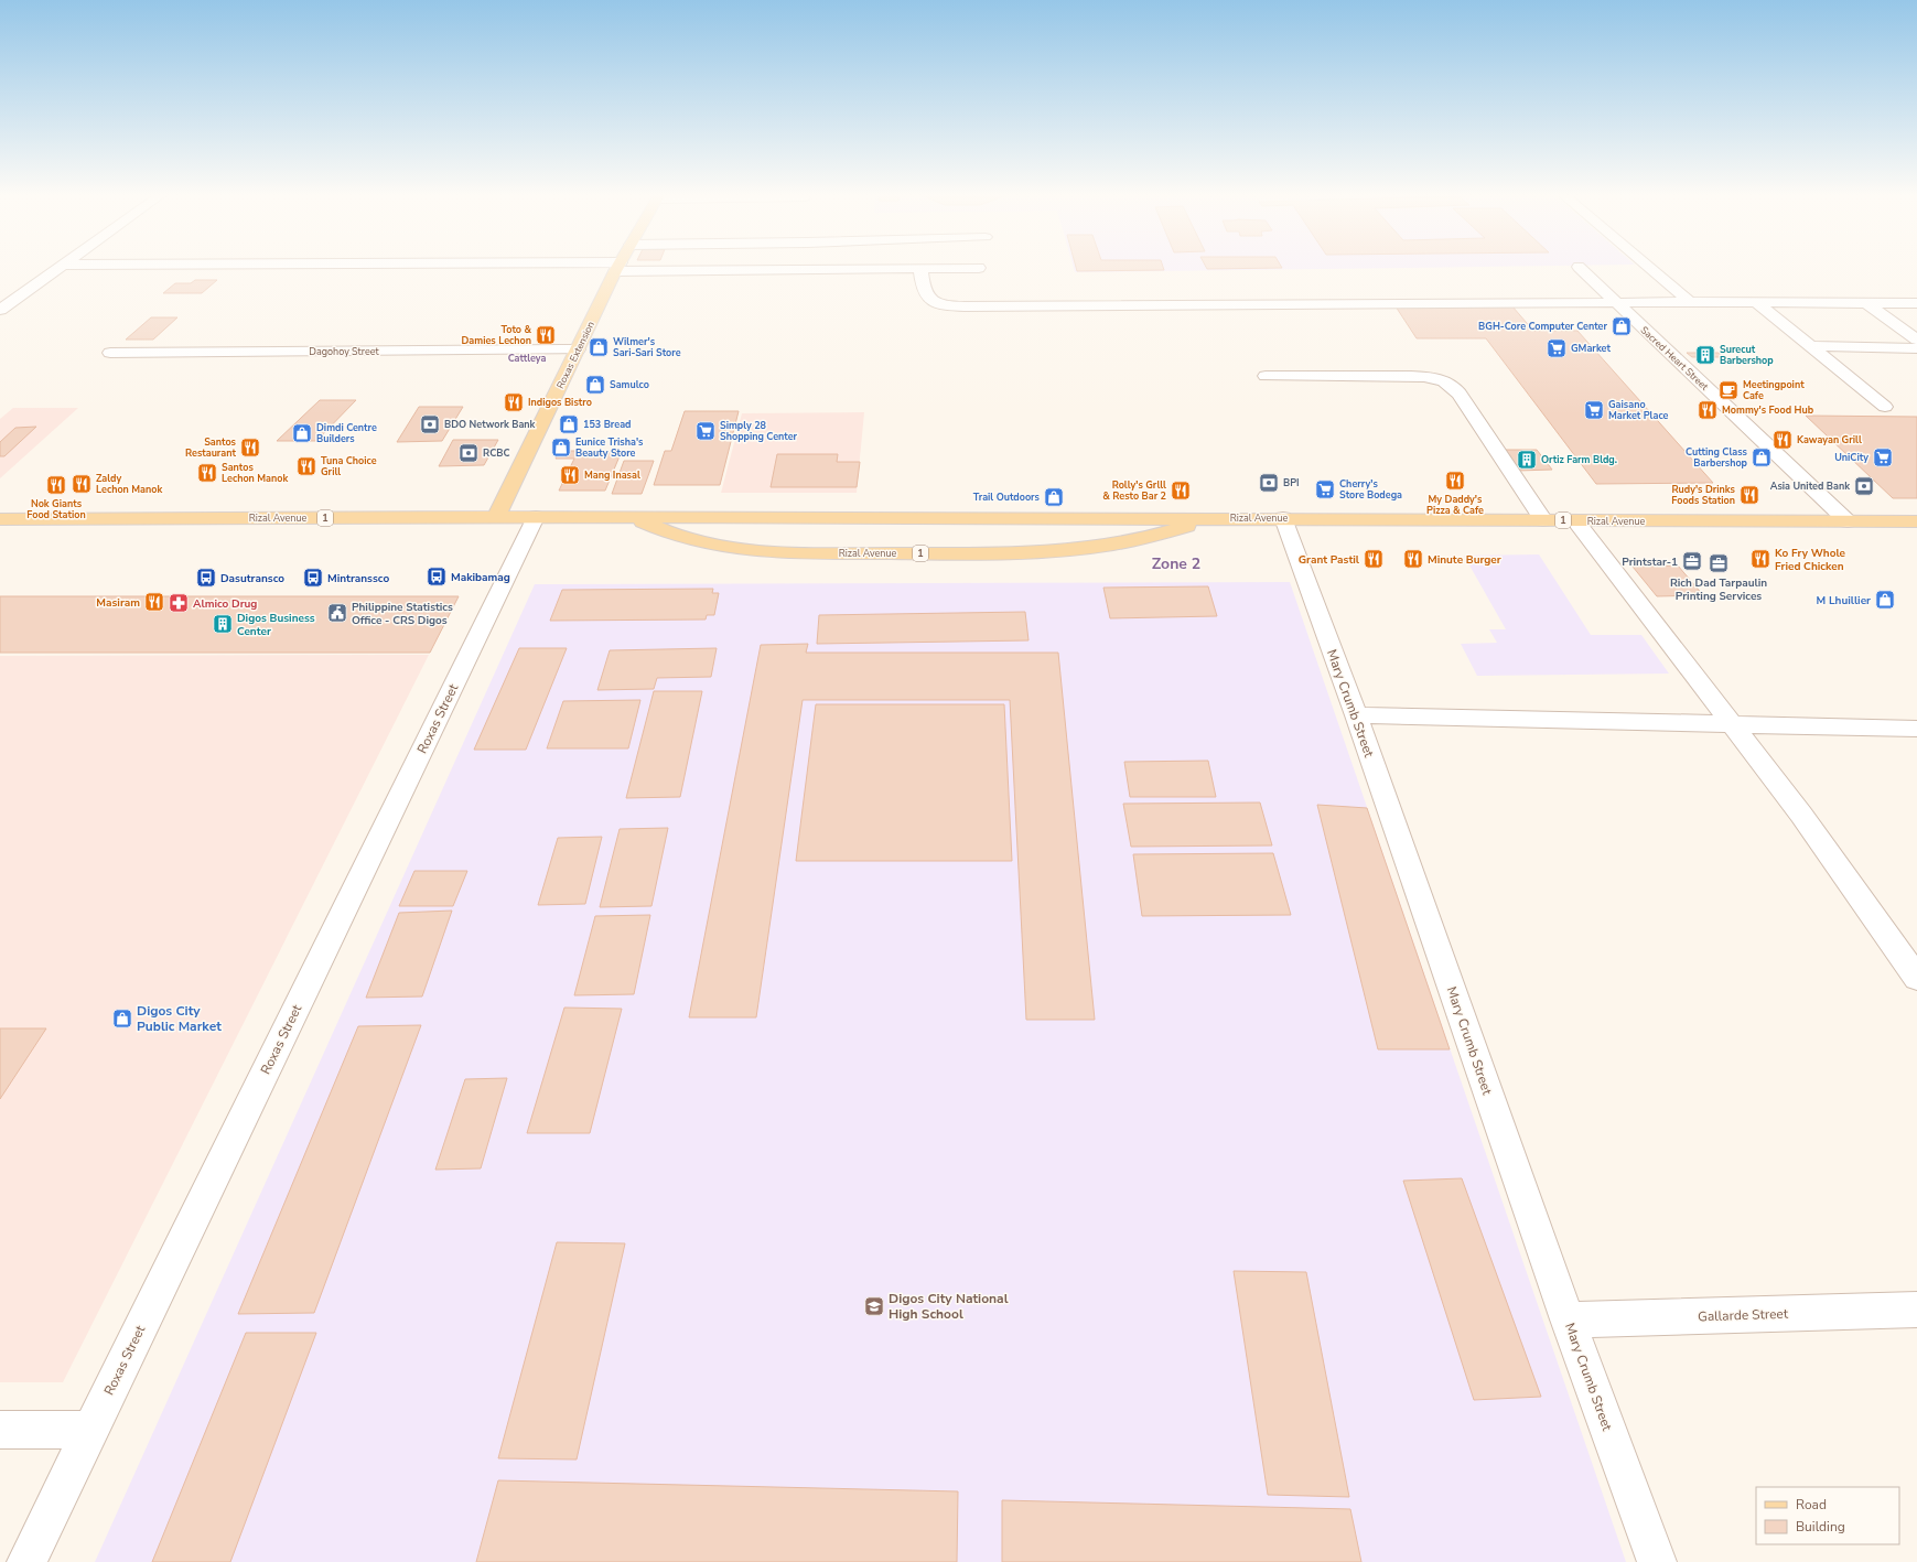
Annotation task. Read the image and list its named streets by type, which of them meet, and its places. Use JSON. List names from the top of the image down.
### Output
{
  "streets": {
    "main road": ["Roxas Extension", "Rizal Avenue", "1"],
    "street": [
      "Dagohoy Street",
      "Sacred Heart Street",
      "Mary Crumb Street",
      "Roxas Street",
      "Gallarde Street"
    ]
  },
  "crossings": [
    ["Dagohoy Street", "Roxas Extension"],
    ["Roxas Extension", "Rizal Avenue"],
    ["Sacred Heart Street", "Rizal Avenue"],
    ["Rizal Avenue", "Mary Crumb Street"],
    ["Rizal Avenue", "Roxas Street"],
    ["Mary Crumb Street", "Gallarde Street"]
  ],
  "districts": ["Cattleya", "Zone 2"],
  "places": {
    "shop": [
      "BGH-Core Computer Center",
      "Wilmer's Sari-Sari Store",
      "Samulco",
      "153 Bread",
      "Dimdi Centre Builders",
      "Eunice Trisha's Beauty Store",
      "Cutting Class Barbershop",
      "Trail Outdoors",
      "M Lhuillier",
      "Digos City Public Market"
    ],
    "restaurant": [
      "Toto & Damies Lechon",
      "Indigos Bistro",
      "Mommy's Food Hub",
      "Kawayan Grill",
      "Santos Restaurant",
      "Tuna Choice Grill",
      "Santos Lechon Manok",
      "Mang Inasal",
      "My Daddy's Pizza & Cafe",
      "Zaldy Lechon Manok",
      "Nok Giants Food Station",
      "Rolly's Grlll & Resto Bar 2",
      "Rudy's Drinks Foods Station",
      "Grant Pastil",
      "Minute Burger",
      "Ko Fry Whole Fried Chicken",
      "Masiram"
    ],
    "supermarket": [
      "GMarket",
      "Gaisano Market Place",
      "Simply 28 Shopping Center",
      "UniCity",
      "Cherry's Store Bodega"
    ],
    "building": ["Surecut Barbershop", "Ortiz Farm Bldg.", "Digos Business Center"],
    "cafe": ["Meetingpoint Cafe"],
    "bank": [
      "BDO Network Bank",
      "RCBC",
      "BPI",
      "Asia United Bank"
    ],
    "office": ["Printstar-1", "Rich Dad Tarpaulin Printing Services"],
    "bus stop": ["Makibamag", "Dasutransco", "Mintranssco"],
    "pharmacy": ["Almico Drug"],
    "public building": ["Philippine Statistics Office - CRS Digos"],
    "school or university": ["Digos City National High School"]
  },
  "legend": ["Road", "Building"]
}
